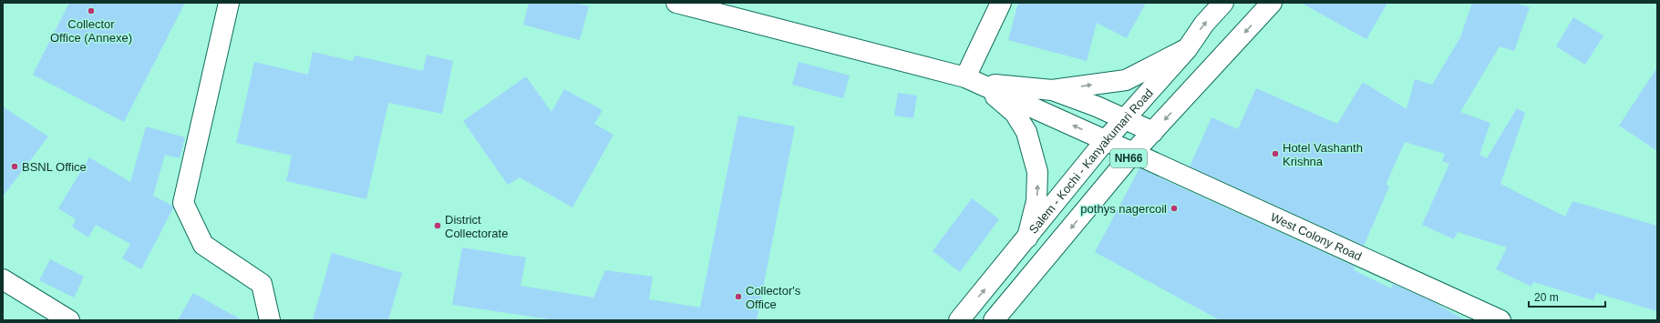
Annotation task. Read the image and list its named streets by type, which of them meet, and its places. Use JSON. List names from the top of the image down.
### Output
{
  "streets": {
    "main road": ["NH66", "Salem - Kochi - Kanyakumari Road", "West Colony Road"]
  },
  "crossings": [
    ["NH66", "West Colony Road"],
    ["Salem - Kochi - Kanyakumari Road", "West Colony Road"]
  ],
  "places": [
    "Collector Office (Annexe)",
    "Hotel Vashanth Krishna",
    "BSNL Office",
    "pothys nagercoil",
    "District Collectorate",
    "Collector's Office"
  ],
  "scale_bar": "20 m"
}
